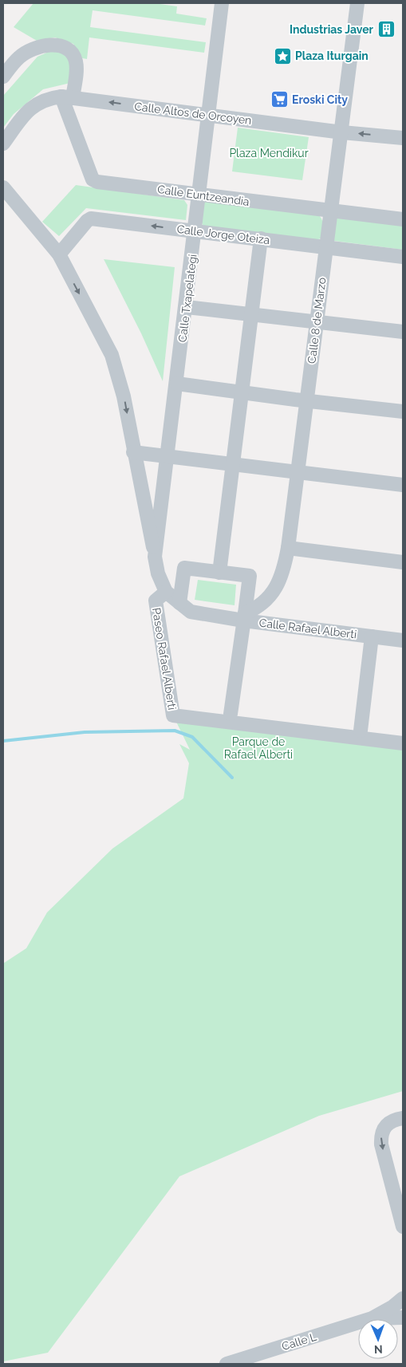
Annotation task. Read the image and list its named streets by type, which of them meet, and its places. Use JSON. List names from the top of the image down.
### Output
{
  "streets": {
    "street": [
      "Calle Altos de Orcoyen",
      "Calle Euntzeandia",
      "Calle Jorge Oteiza",
      "Calle Txapelategi",
      "Calle 8 de Marzo",
      "Calle Rafael Alberti",
      "Paseo Rafael Alberti",
      "Calle L"
    ]
  },
  "crossings": [
    ["Calle Altos de Orcoyen", "Calle Euntzeandia"],
    ["Calle Altos de Orcoyen", "Calle Txapelategi"],
    ["Calle Altos de Orcoyen", "Calle 8 de Marzo"],
    ["Calle Euntzeandia", "Calle Txapelategi"],
    ["Calle Euntzeandia", "Calle 8 de Marzo"],
    ["Calle Jorge Oteiza", "Calle Txapelategi"],
    ["Calle Jorge Oteiza", "Calle 8 de Marzo"],
    ["Calle Txapelategi", "Calle Rafael Alberti"],
    ["Calle Txapelategi", "Paseo Rafael Alberti"],
    ["Calle 8 de Marzo", "Calle Rafael Alberti"],
    ["Calle Rafael Alberti", "Paseo Rafael Alberti"]
  ],
  "one_way": ["Calle Altos de Orcoyen", "Calle Jorge Oteiza"],
  "parks": ["Plaza Mendikur", "Parque de Rafael Alberti"],
  "places": {
    "building": ["Industrias Javer"],
    "place": ["Plaza Iturgain"],
    "supermarket": ["Eroski City"]
  },
  "north": "bottom"
}
